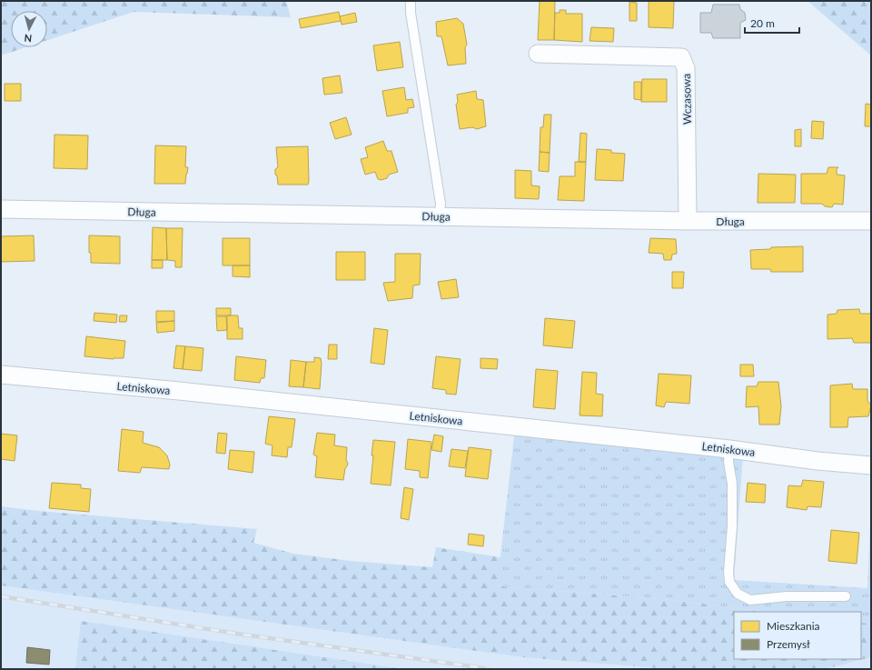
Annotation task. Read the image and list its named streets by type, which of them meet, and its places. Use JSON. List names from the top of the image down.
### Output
{
  "streets": {
    "street": ["Wczasowa", "Długa", "Letniskowa"]
  },
  "crossings": [
    ["Wczasowa", "Długa"]
  ],
  "legend": ["Mieszkania", "Przemysł"],
  "scale_bar": "20 m",
  "north": "bottom"
}
